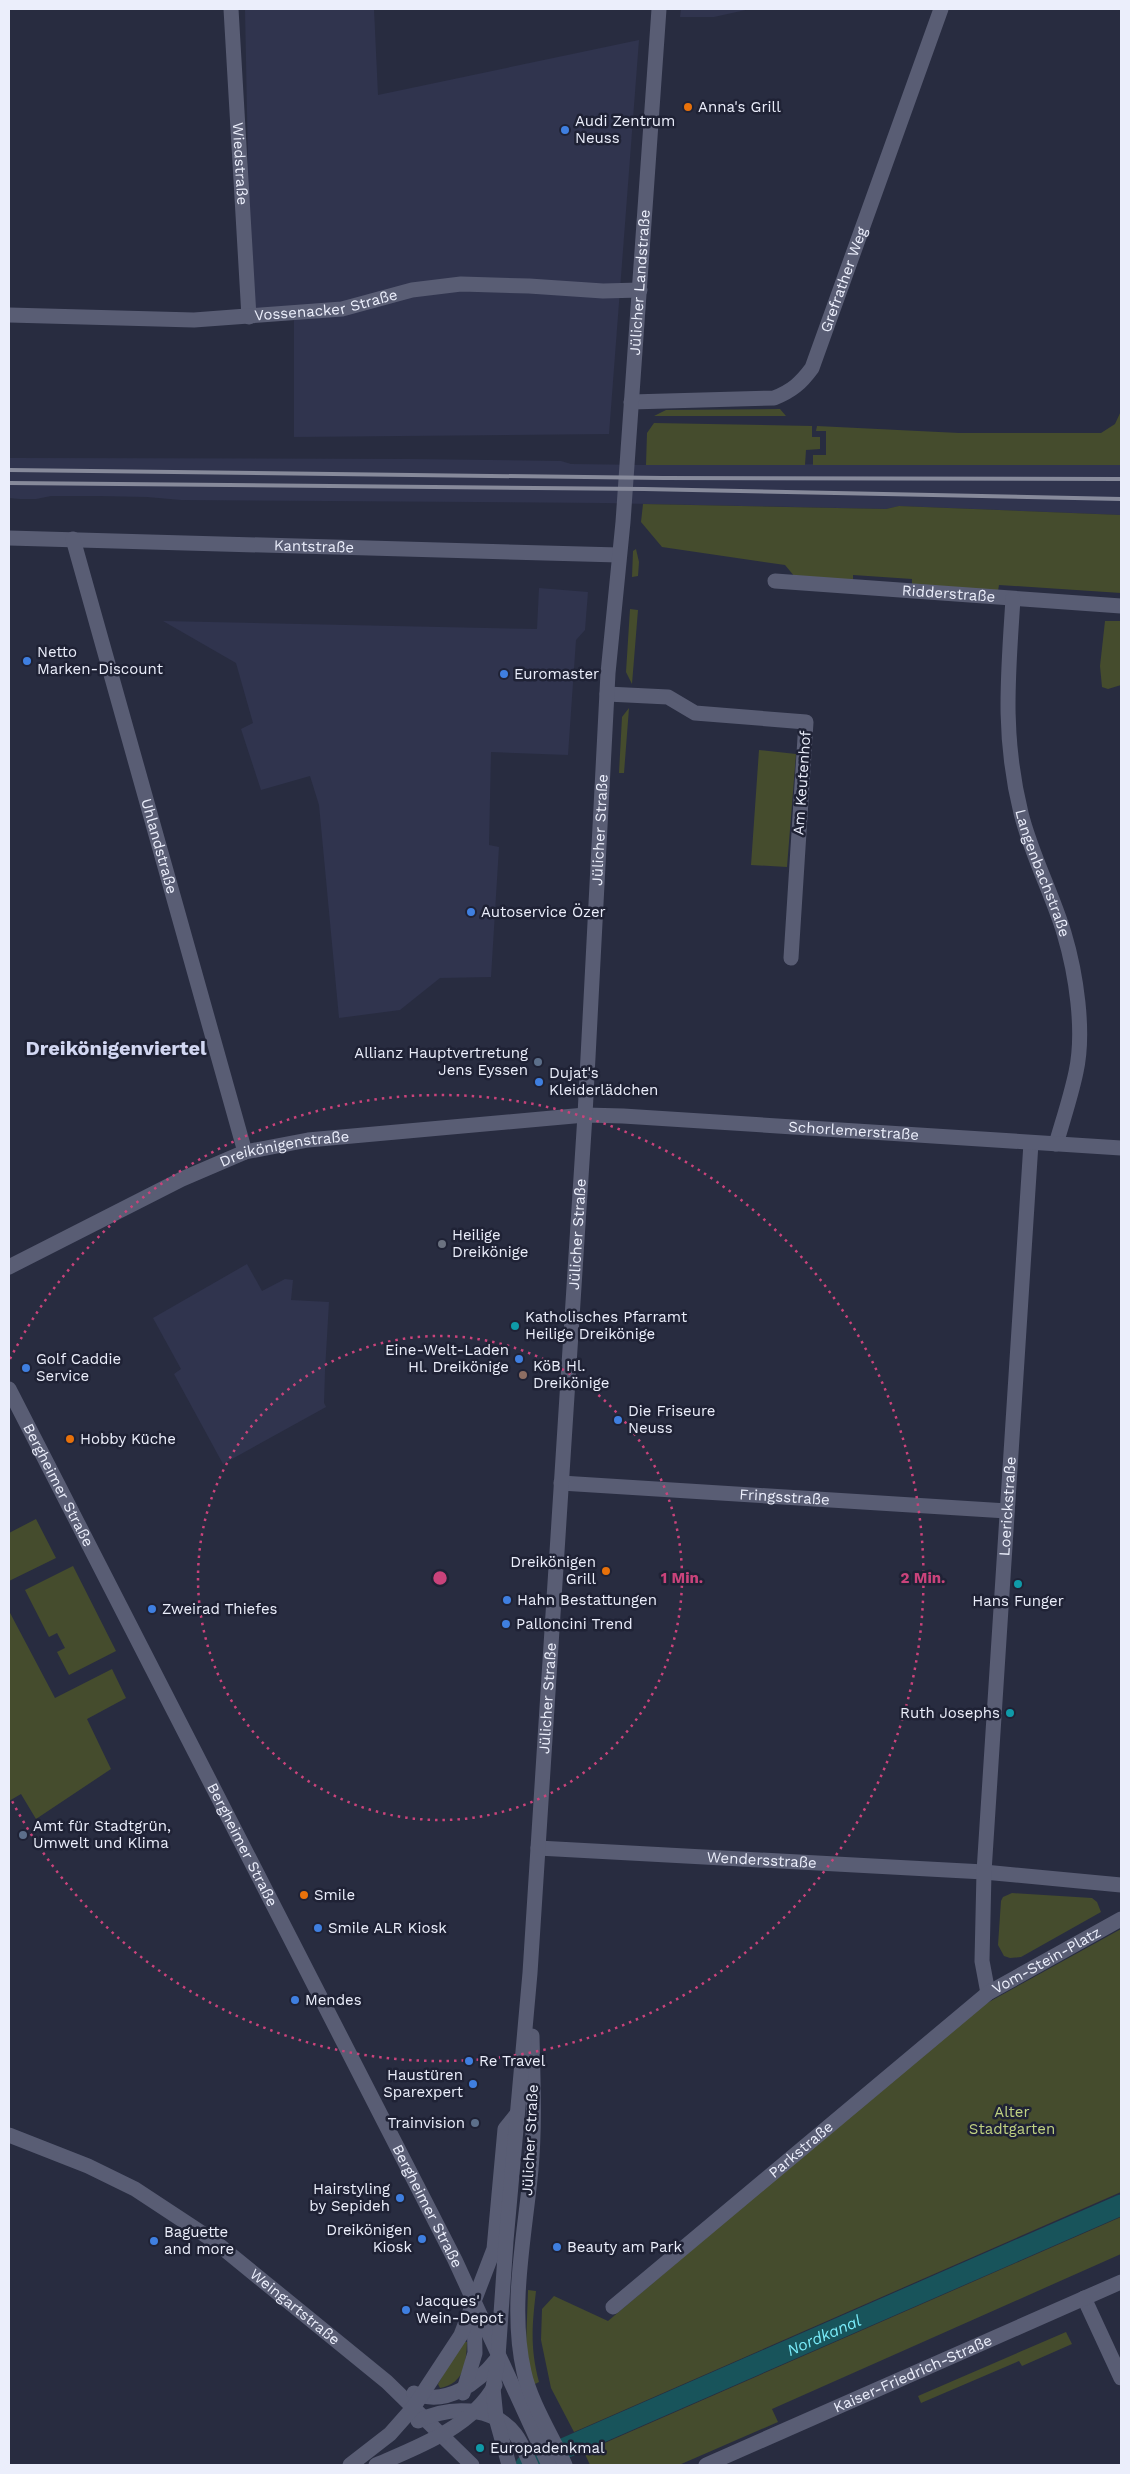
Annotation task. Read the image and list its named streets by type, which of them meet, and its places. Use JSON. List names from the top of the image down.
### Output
{
  "streets": {
    "street": [
      "Wiedstraße",
      "Grefrather Weg",
      "Jülicher Landstraße",
      "Vossenacker Straße",
      "Kantstraße",
      "Ridderstraße",
      "Am Keutenhof",
      "Jülicher Straße",
      "Uhlandstraße",
      "Langenbachstraße",
      "Schorlemerstraße",
      "Dreikönigenstraße",
      "Bergheimer Straße",
      "Fringsstraße",
      "Loerickstraße",
      "Wendersstraße",
      "Vom-Stein-Platz",
      "Parkstraße",
      "Weingartstraße",
      "Kaiser-Friedrich-Straße"
    ]
  },
  "crossings": [
    ["Wiedstraße", "Vossenacker Straße"],
    ["Grefrather Weg", "Jülicher Landstraße"],
    ["Jülicher Landstraße", "Vossenacker Straße"],
    ["Jülicher Landstraße", "Kantstraße"],
    ["Jülicher Landstraße", "Jülicher Straße"],
    ["Kantstraße", "Jülicher Straße"],
    ["Kantstraße", "Uhlandstraße"],
    ["Ridderstraße", "Langenbachstraße"],
    ["Am Keutenhof", "Jülicher Straße"],
    ["Jülicher Straße", "Schorlemerstraße"],
    ["Jülicher Straße", "Dreikönigenstraße"],
    ["Jülicher Straße", "Bergheimer Straße"],
    ["Jülicher Straße", "Fringsstraße"],
    ["Jülicher Straße", "Wendersstraße"],
    ["Uhlandstraße", "Dreikönigenstraße"],
    ["Langenbachstraße", "Schorlemerstraße"],
    ["Schorlemerstraße", "Dreikönigenstraße"],
    ["Schorlemerstraße", "Loerickstraße"],
    ["Fringsstraße", "Loerickstraße"],
    ["Loerickstraße", "Wendersstraße"],
    ["Loerickstraße", "Vom-Stein-Platz"],
    ["Wendersstraße", "Vom-Stein-Platz"],
    ["Vom-Stein-Platz", "Parkstraße"]
  ],
  "districts": ["Dreikönigenviertel"],
  "water": ["Nordkanal"],
  "parks": ["Alter Stadtgarten"],
  "places": [
    "Anna's Grill",
    "Audi Zentrum Neuss",
    "Netto Marken-Discount",
    "Euromaster",
    "Autoservice Özer",
    "Allianz Hauptvertretung Jens Eyssen",
    "Dujat's Kleiderlädchen",
    "Heilige Dreikönige",
    "Katholisches Pfarramt Heilige Dreikönige",
    "Eine-Welt-Laden Hl. Dreikönige",
    "Golf Caddie Service",
    "KöB Hl. Dreikönige",
    "Die Friseure Neuss",
    "Hobby Küche",
    "Dreikönigen Grill",
    "Hans Funger",
    "Hahn Bestattungen",
    "Zweirad Thiefes",
    "Palloncini Trend",
    "Ruth Josephs",
    "Amt für Stadtgrün, Umwelt und Klima",
    "Smile",
    "Smile ALR Kiosk",
    "Mendes",
    "Re Travel",
    "Haustüren Sparexpert",
    "Trainvision",
    "Hairstyling by Sepideh",
    "Dreikönigen Kiosk",
    "Baguette and more",
    "Beauty am Park",
    "Jacques' Wein-Depot",
    "Europadenkmal"
  ],
  "rings": ["1 Min.", "2 Min."]
}
